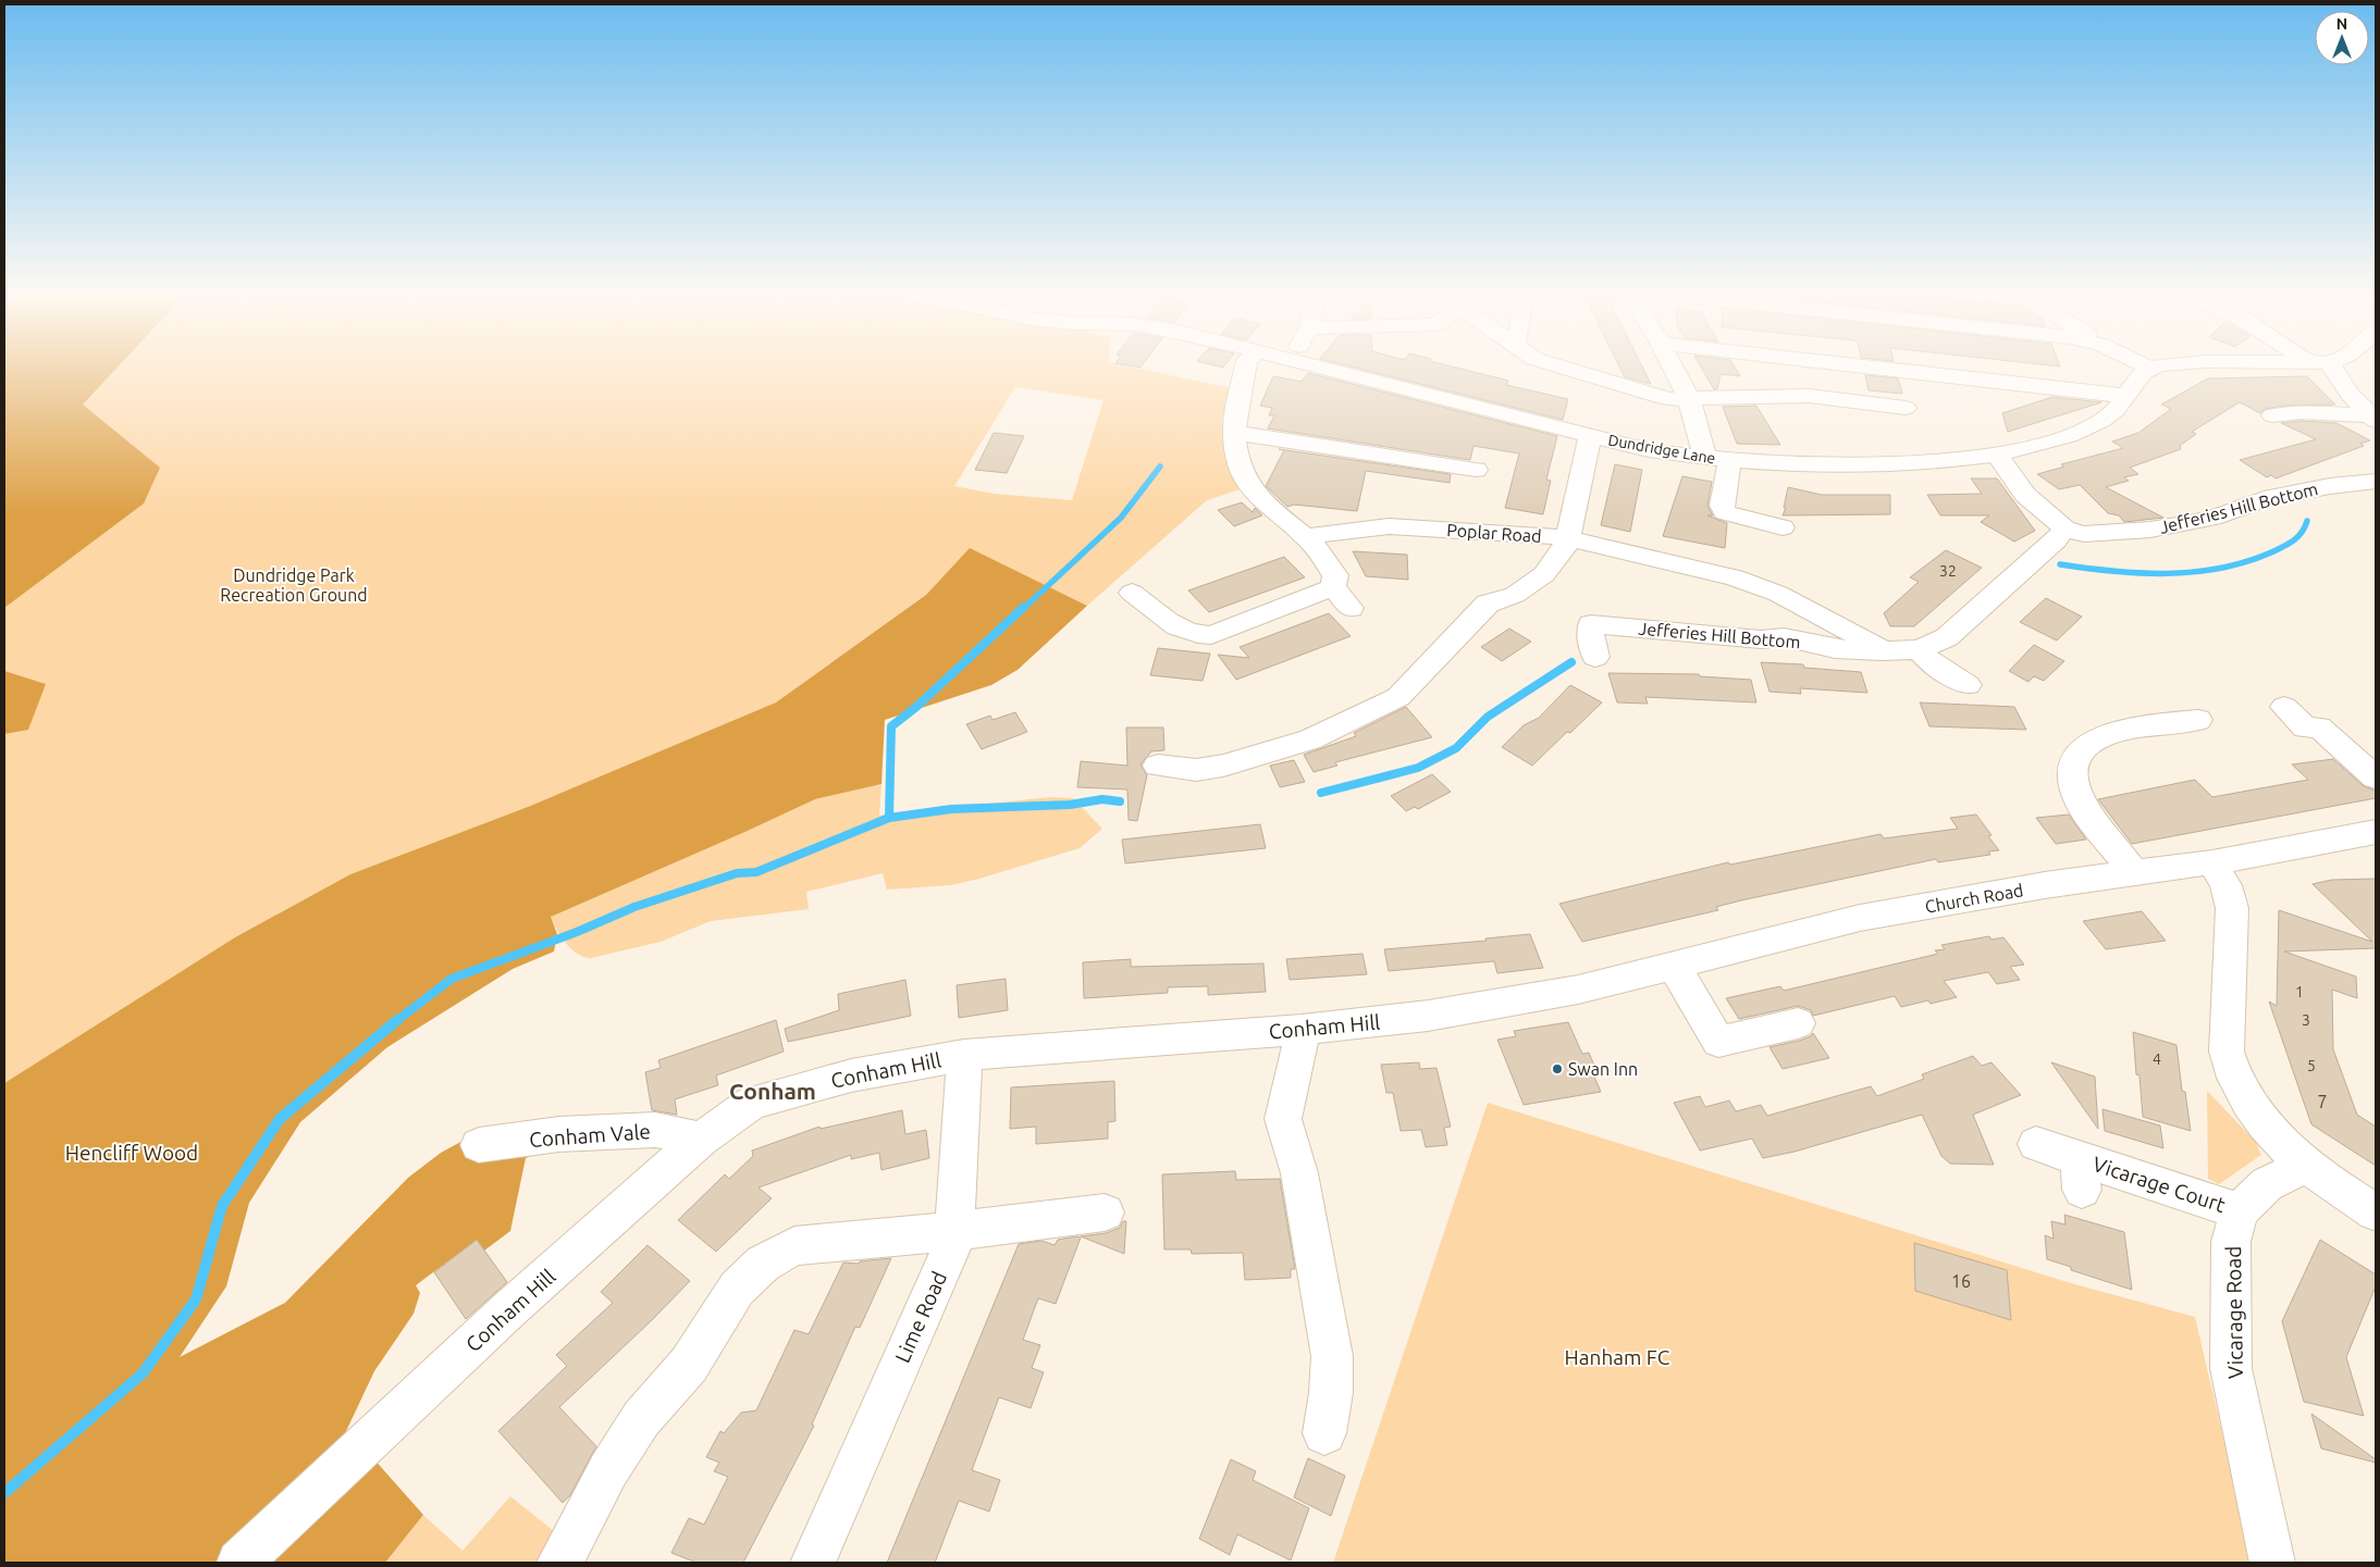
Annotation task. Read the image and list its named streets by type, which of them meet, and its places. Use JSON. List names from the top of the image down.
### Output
{
  "streets": {
    "street": [
      "Dundridge Lane",
      "Jefferies Hill Bottom",
      "Poplar Road",
      "Church Road",
      "Conham Hill",
      "Conham Vale",
      "Vicarage Court",
      "Vicarage Road",
      "Lime Road"
    ]
  },
  "crossings": [
    ["Jefferies Hill Bottom", "Poplar Road"],
    ["Church Road", "Conham Hill"],
    ["Conham Hill", "Conham Vale"],
    ["Conham Hill", "Lime Road"],
    ["Vicarage Court", "Vicarage Road"]
  ],
  "districts": ["Conham"],
  "parks": ["Dundridge Park Recreation Ground", "Hencliff Wood", "Hanham FC"],
  "places": ["Swan Inn"],
  "house_numbers": [
    "32",
    "1",
    "3",
    "4",
    "5",
    "7",
    "16"
  ],
  "north": "top"
}
